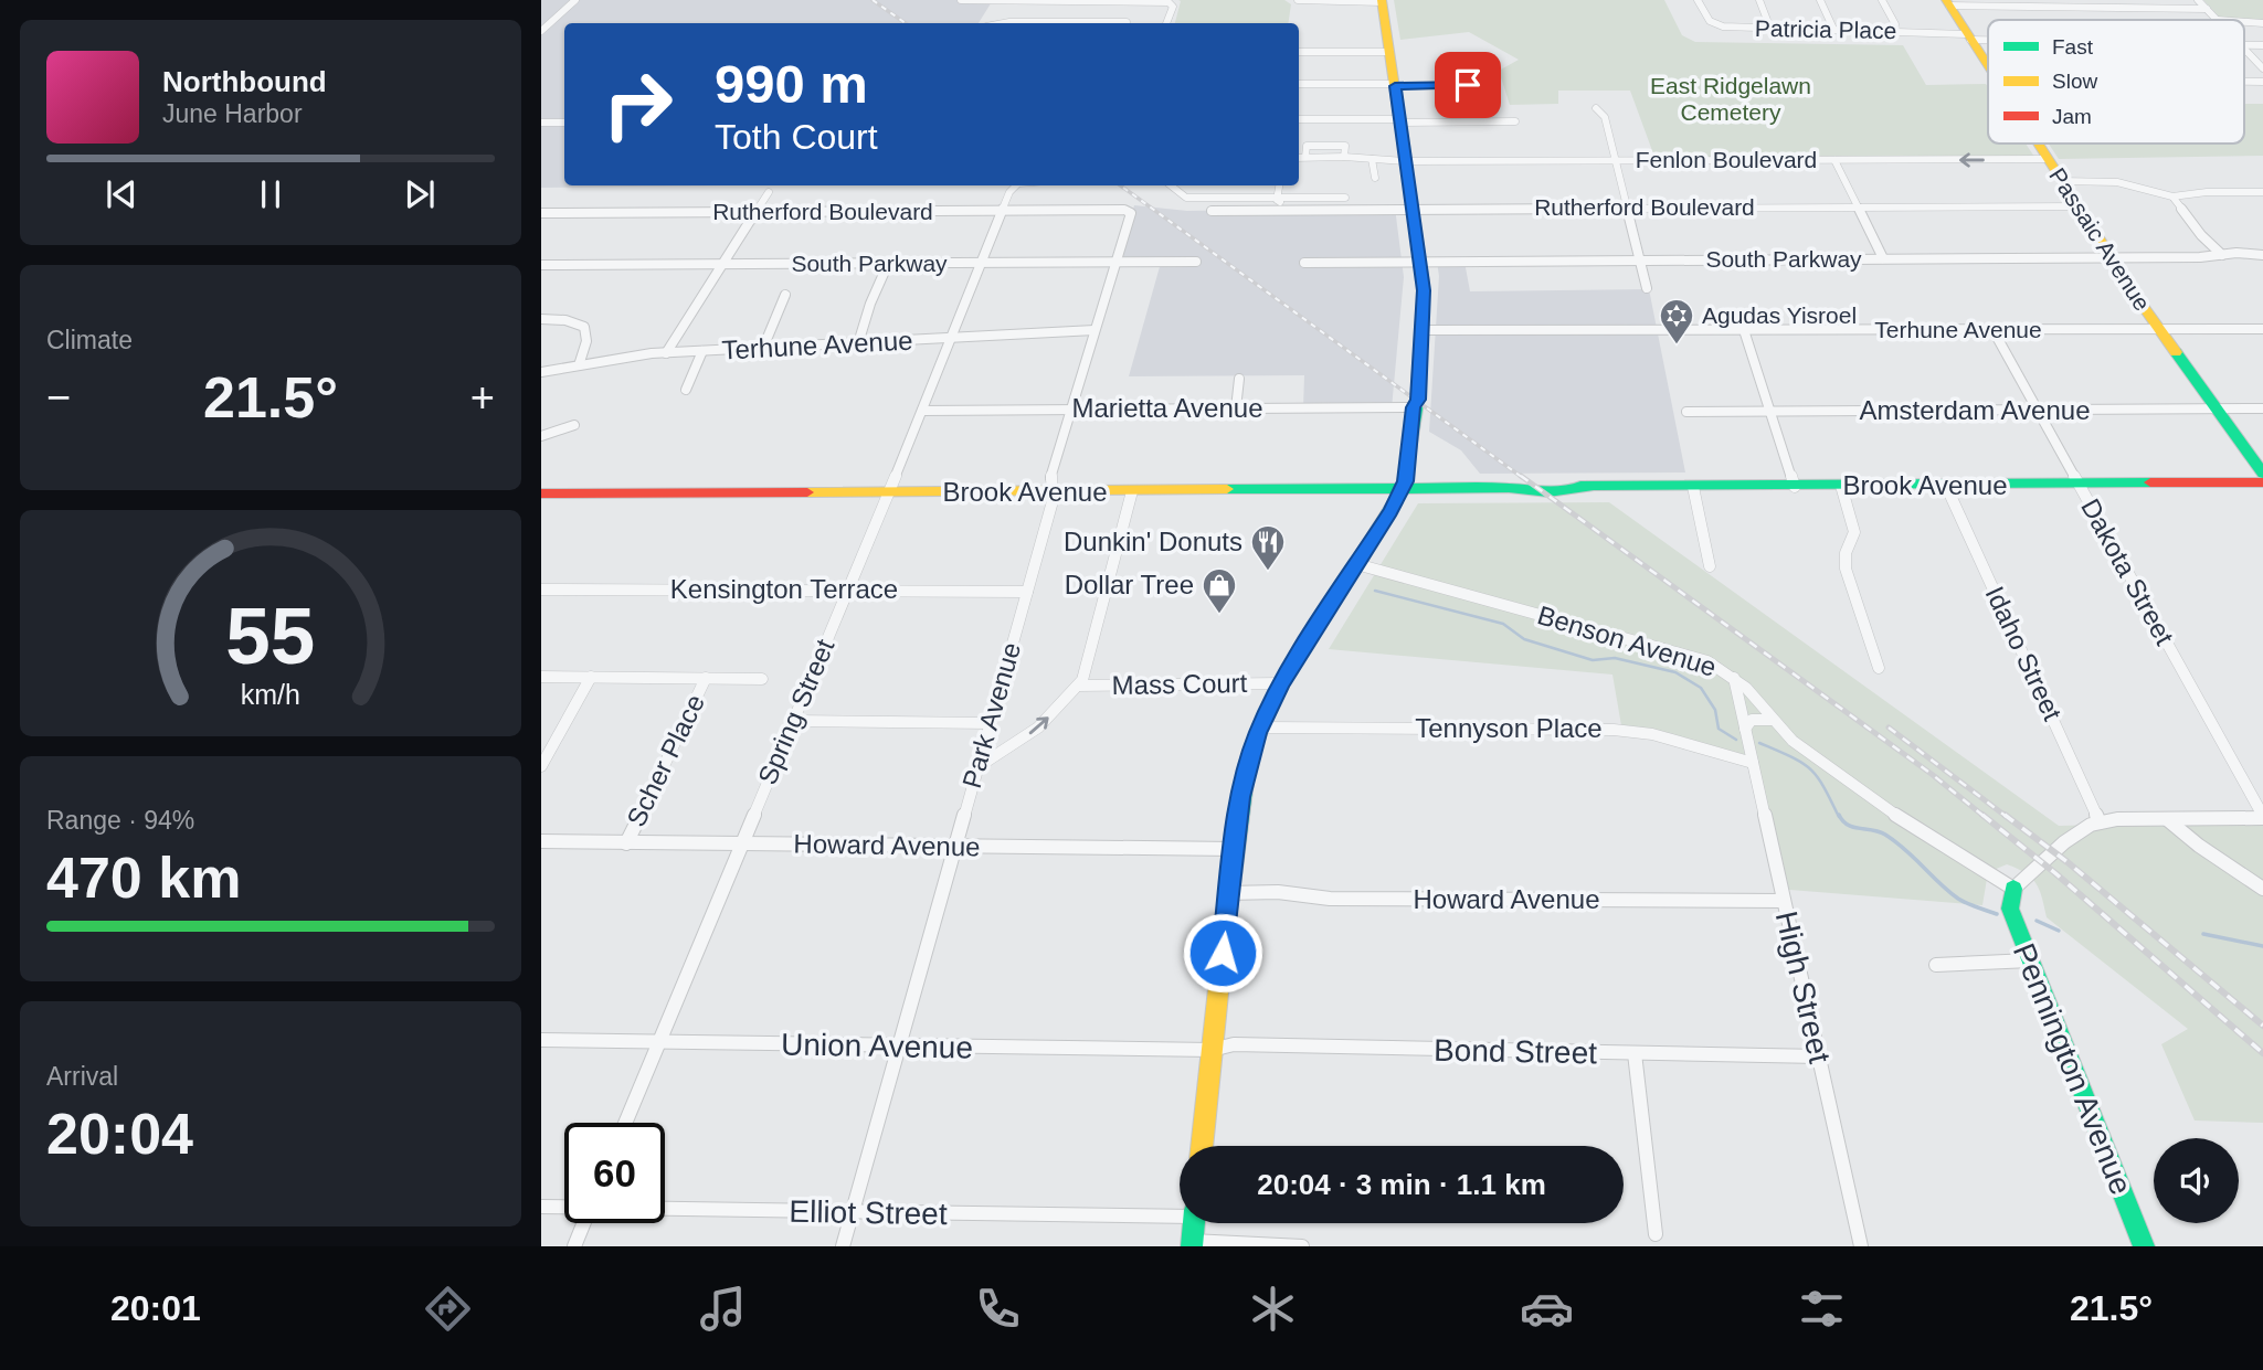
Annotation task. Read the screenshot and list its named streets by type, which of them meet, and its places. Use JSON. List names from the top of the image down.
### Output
{
  "streets": {
    "main road": ["Passaic Avenue", "Brook Avenue", "Pennington Avenue"],
    "street": [
      "Patricia Place",
      "Fenlon Boulevard",
      "Rutherford Boulevard",
      "South Parkway",
      "Terhune Avenue",
      "Marietta Avenue",
      "Amsterdam Avenue",
      "Dakota Street",
      "Kensington Terrace",
      "Benson Avenue",
      "Idaho Street",
      "Mass Court",
      "Spring Street",
      "Park Avenue",
      "Tennyson Place",
      "Scher Place",
      "Howard Avenue",
      "High Street",
      "Union Avenue",
      "Bond Street",
      "Elliot Street"
    ]
  },
  "crossings": [
    ["Patricia Place", "Passaic Avenue"],
    ["Fenlon Boulevard", "Passaic Avenue"],
    ["Rutherford Boulevard", "Passaic Avenue"],
    ["Rutherford Boulevard", "Spring Street"],
    ["Rutherford Boulevard", "Park Avenue"],
    ["Passaic Avenue", "South Parkway"],
    ["Passaic Avenue", "Terhune Avenue"],
    ["Passaic Avenue", "Amsterdam Avenue"],
    ["South Parkway", "Spring Street"],
    ["South Parkway", "Park Avenue"],
    ["Terhune Avenue", "Dakota Street"],
    ["Terhune Avenue", "Spring Street"],
    ["Terhune Avenue", "Park Avenue"],
    ["Marietta Avenue", "Spring Street"],
    ["Marietta Avenue", "Park Avenue"],
    ["Amsterdam Avenue", "Dakota Street"],
    ["Brook Avenue", "Dakota Street"],
    ["Brook Avenue", "Idaho Street"],
    ["Brook Avenue", "Spring Street"],
    ["Brook Avenue", "Park Avenue"],
    ["Kensington Terrace", "Spring Street"],
    ["Kensington Terrace", "Park Avenue"],
    ["Benson Avenue", "High Street"],
    ["Benson Avenue", "Pennington Avenue"],
    ["Spring Street", "Howard Avenue"],
    ["Spring Street", "Union Avenue"],
    ["Park Avenue", "Howard Avenue"],
    ["Park Avenue", "Union Avenue"],
    ["Park Avenue", "Elliot Street"],
    ["Tennyson Place", "High Street"],
    ["Scher Place", "Howard Avenue"],
    ["Howard Avenue", "High Street"],
    ["High Street", "Bond Street"],
    ["Union Avenue", "Bond Street"]
  ],
  "parks": ["East Ridgelawn Cemetery"],
  "places": {
    "synagogue": ["Agudas Yisroel"],
    "restaurant": ["Dunkin' Donuts"],
    "shop": ["Dollar Tree"]
  },
  "legend": ["Fast", "Slow", "Jam"],
  "page": {
    "turn": ["990 m", "Toth Court"],
    "song": ["Northbound", "June Harbor"],
    "tile": [
      "Climate",
      ["Range · 94%", "470 km"],
      ["Arrival", "20:04"]
    ],
    "heat": ["−", "21.5°", "+"],
    "limit": "60",
    "trip": "20:04 · 3 min · 1.1 km",
    "tabs": ["20:01", "21.5°"],
    "gauge": ["55", "km/h"]
  }
}
